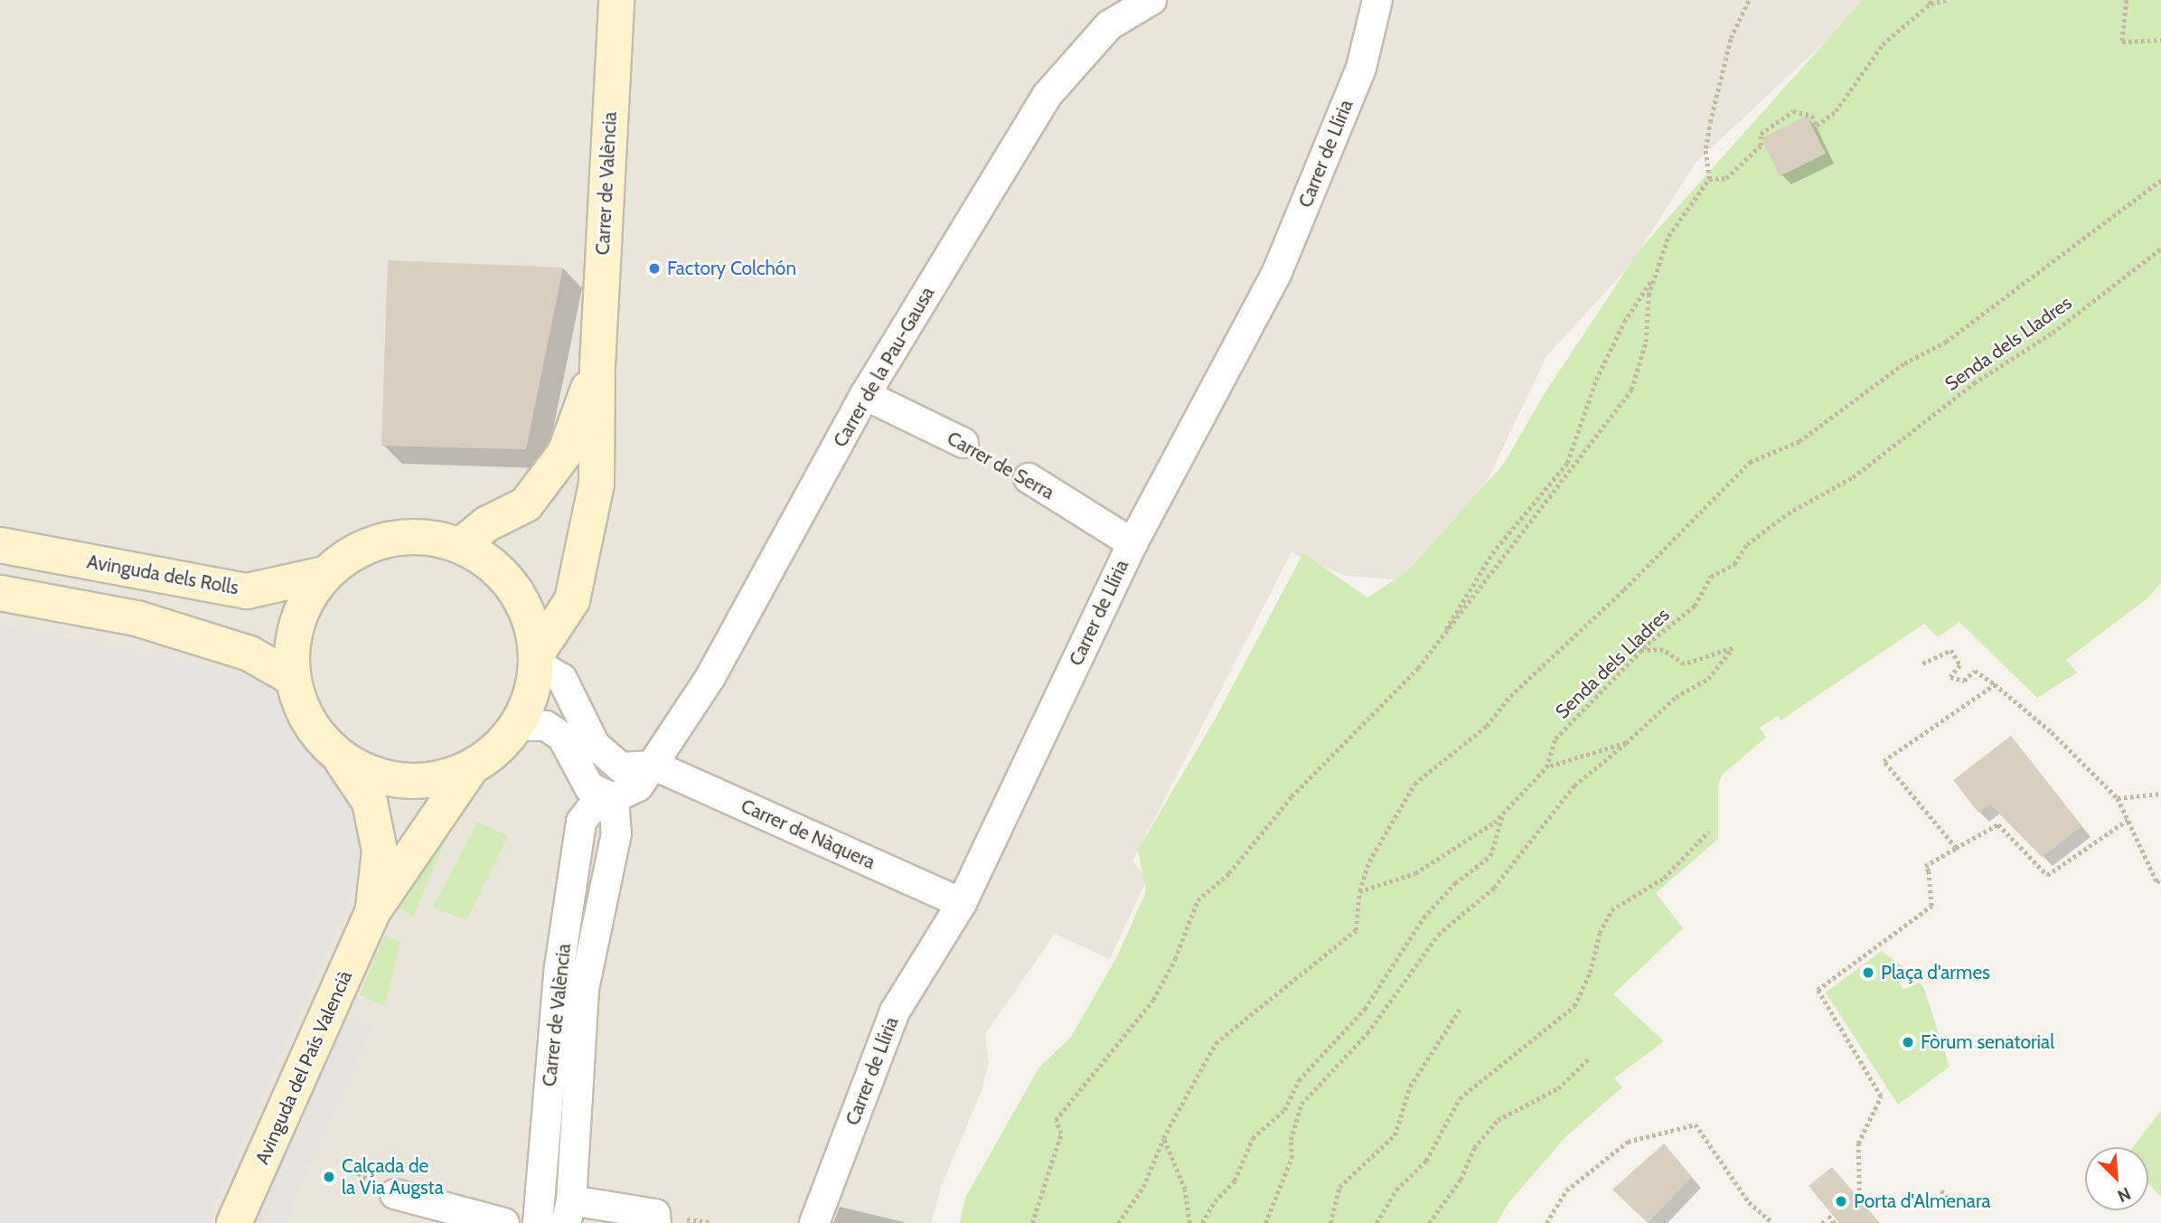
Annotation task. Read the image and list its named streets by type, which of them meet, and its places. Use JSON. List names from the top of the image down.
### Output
{
  "streets": {
    "main road": ["Carrer de València", "Avinguda dels Rolls", "Avinguda del País Valencià"],
    "street": [
      "Carrer de Llíria",
      "Carrer de la Pau-Gausa",
      "Carrer de Serra",
      "Carrer de Nàquera"
    ],
    "path": ["Senda dels Lladres"]
  },
  "crossings": [
    ["Carrer de Llíria", "Carrer de Serra"],
    ["Carrer de Llíria", "Carrer de Nàquera"],
    ["Carrer de la Pau-Gausa", "Carrer de Serra"],
    ["Carrer de la Pau-Gausa", "Carrer de Nàquera"]
  ],
  "places": [
    "Factory Colchón",
    "Plaça d'armes",
    "Fòrum senatorial",
    "Calçada de la Via Augsta",
    "Porta d'Almenara"
  ],
  "north": "bottom right"
}
